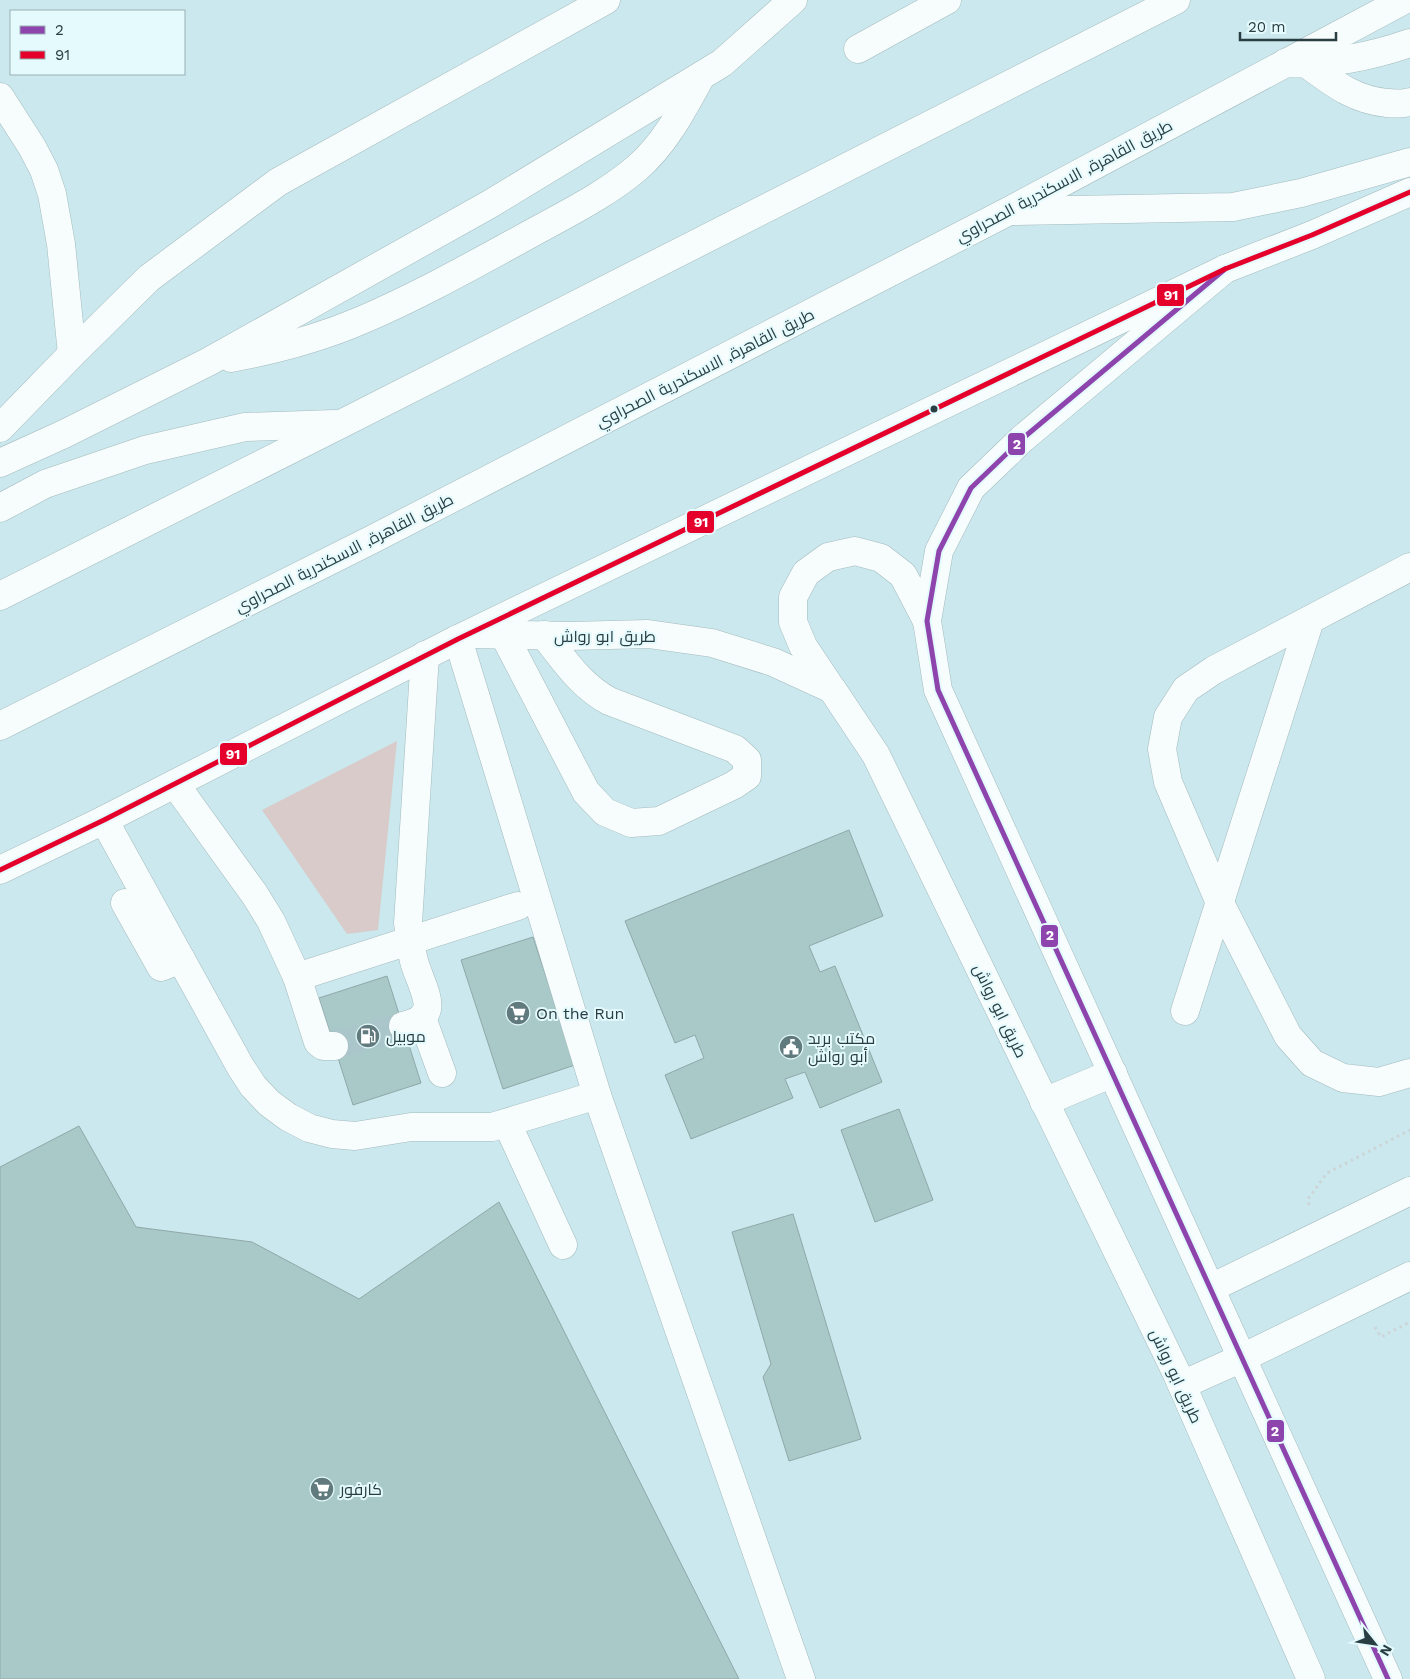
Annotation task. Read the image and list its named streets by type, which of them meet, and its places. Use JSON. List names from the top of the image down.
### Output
{
  "streets": {
    "main road": ["طريق القاهرة, الاسكندرية الصحراوي", "طريق ابو رواش"]
  },
  "places": {
    "supermarket": ["On the Run", "كارفور"],
    "fuel station": ["موبيل"],
    "public building": ["مكتب بريد أبو رواش"]
  },
  "lines": ["transit line 91", "transit line 2"],
  "legend": ["2", "91"],
  "scale_bar": "20 m",
  "north": "bottom right"
}
